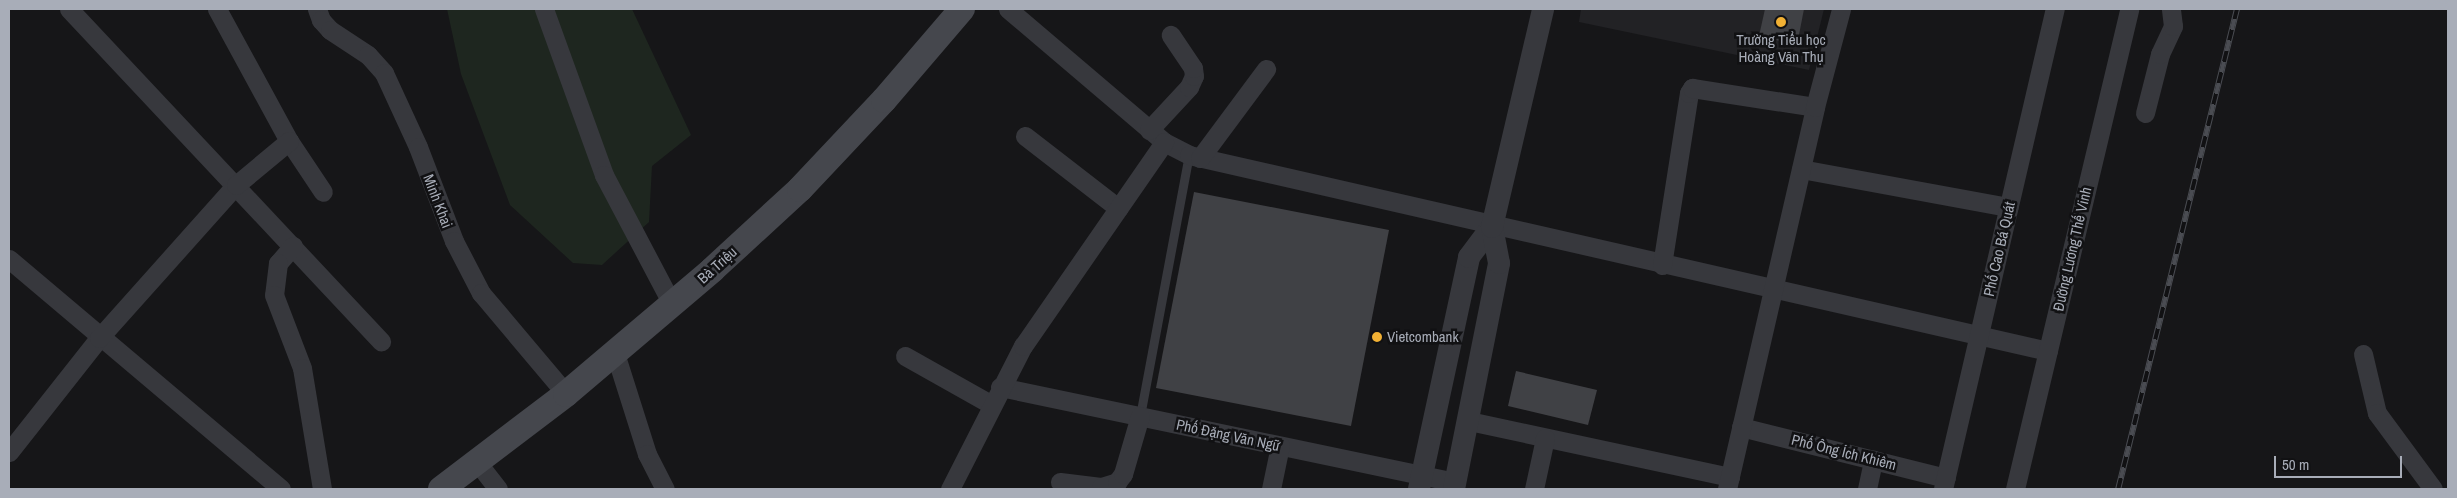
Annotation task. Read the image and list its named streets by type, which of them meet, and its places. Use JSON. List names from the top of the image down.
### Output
{
  "streets": {
    "main road": ["Bà Triệu"],
    "street": [
      "Minh Khai",
      "Phố Cao Bá Quát",
      "Đường Lương Thế Vinh",
      "Phố Đặng Văn Ngữ",
      "Phố Ông Ích Khiêm"
    ]
  },
  "crossings": [
    ["Minh Khai", "Bà Triệu"],
    ["Phố Cao Bá Quát", "Phố Ông Ích Khiêm"]
  ],
  "places": ["Trường Tiểu học Hoàng Văn Thụ", "Vietcombank"],
  "scale_bar": "50 m"
}
